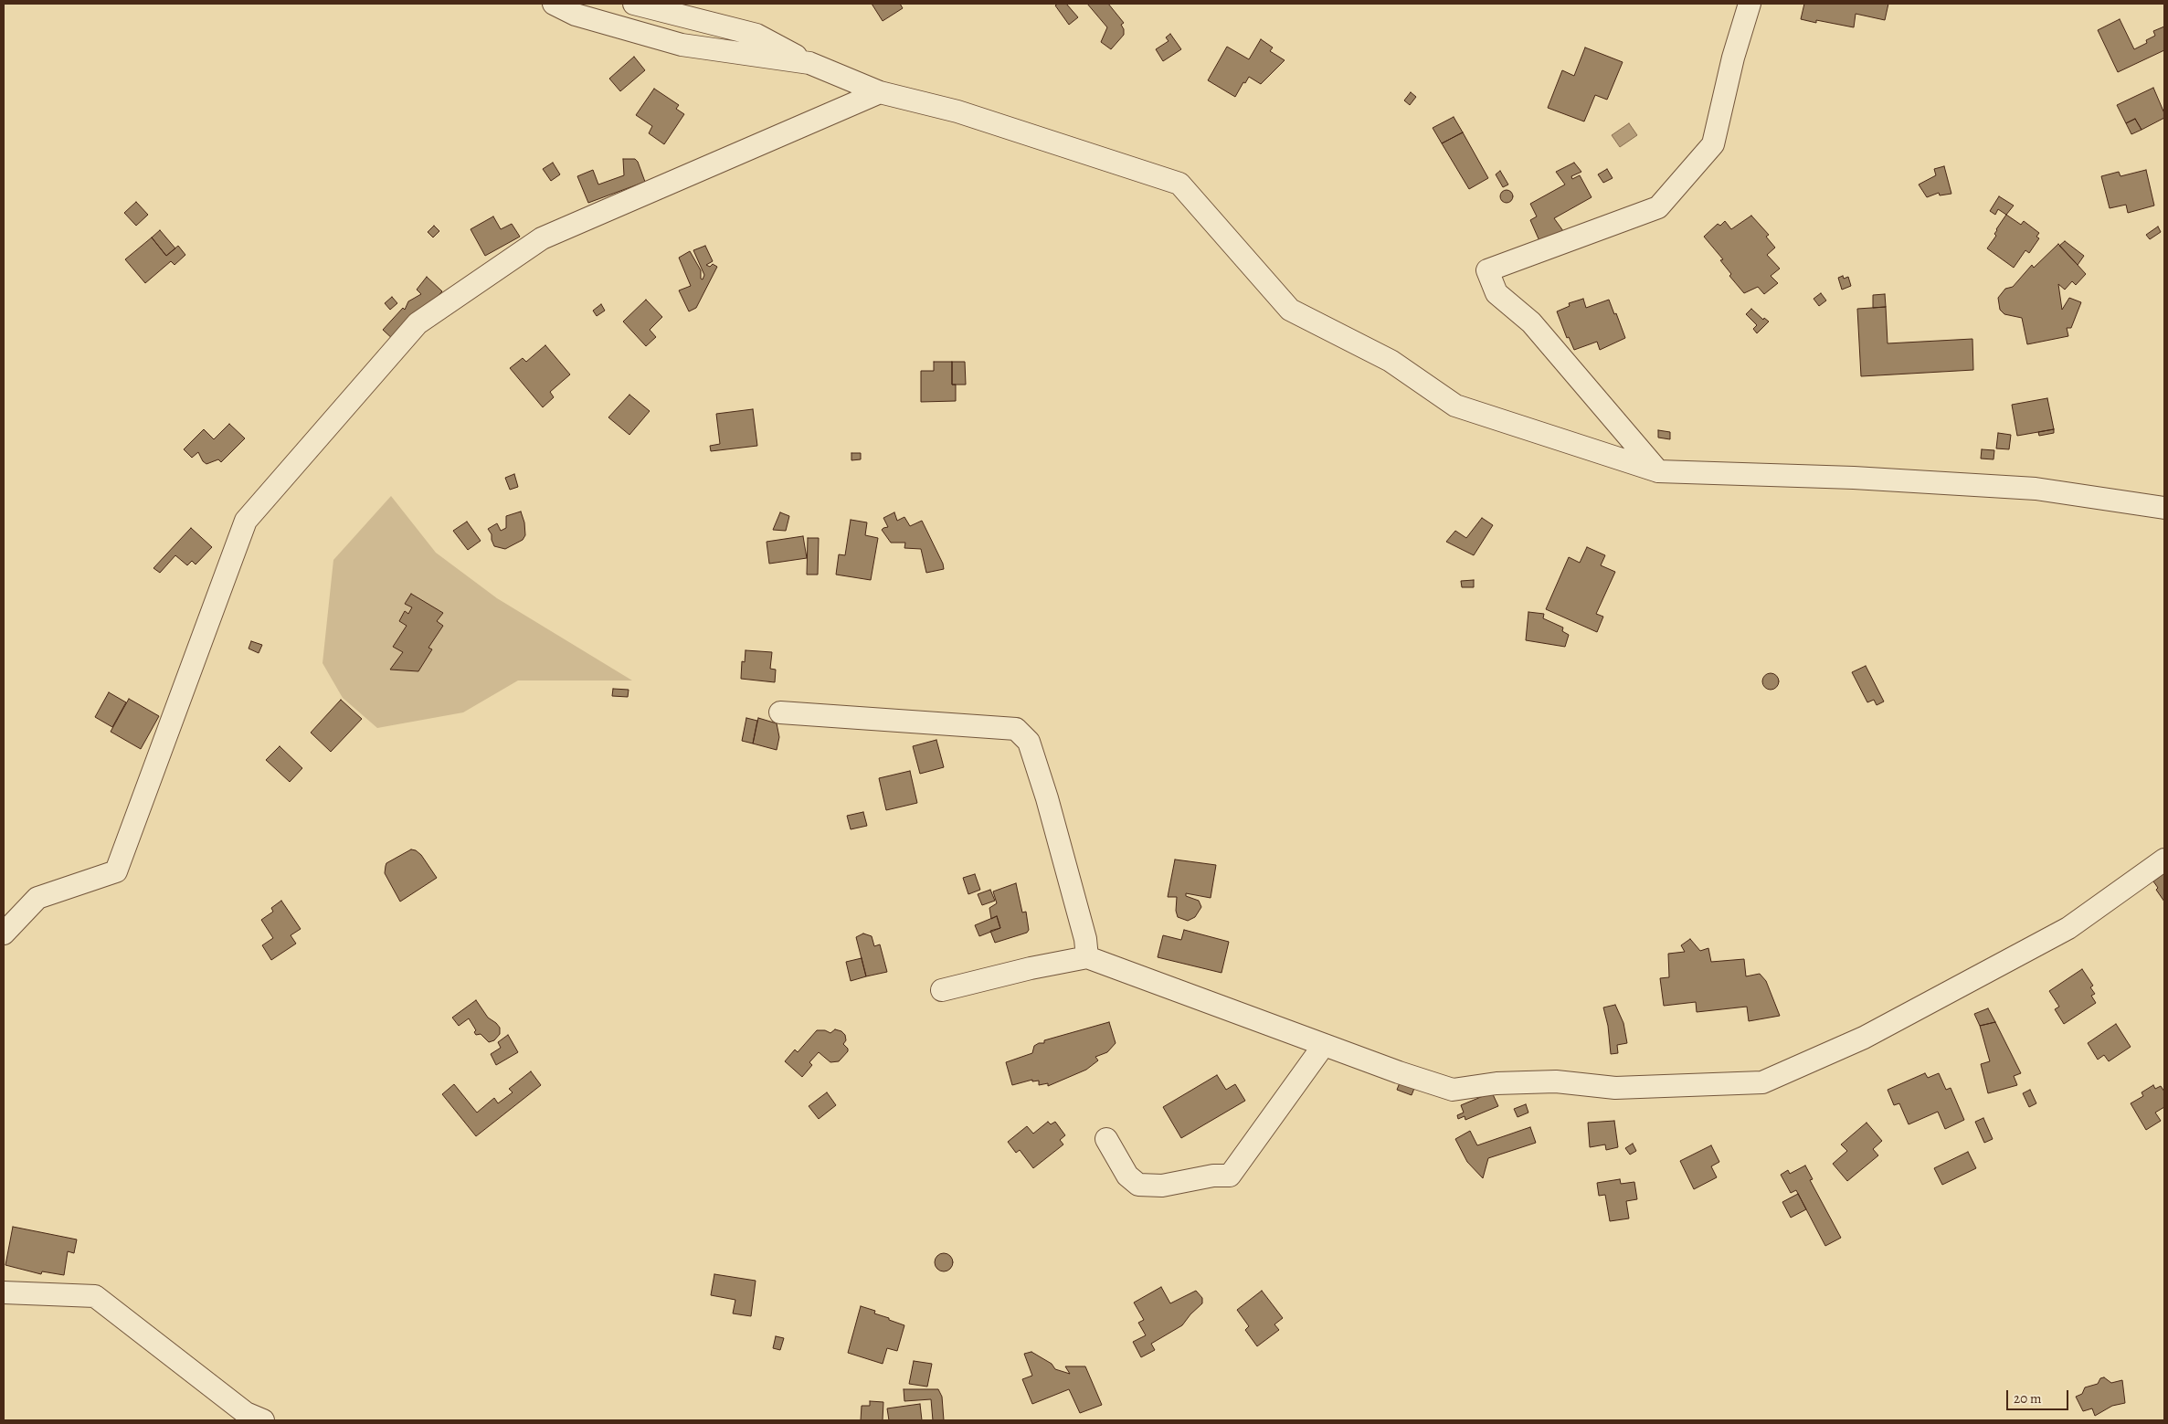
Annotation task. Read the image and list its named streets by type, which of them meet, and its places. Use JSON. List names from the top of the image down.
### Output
{
  "scale_bar": "20 m"
}
